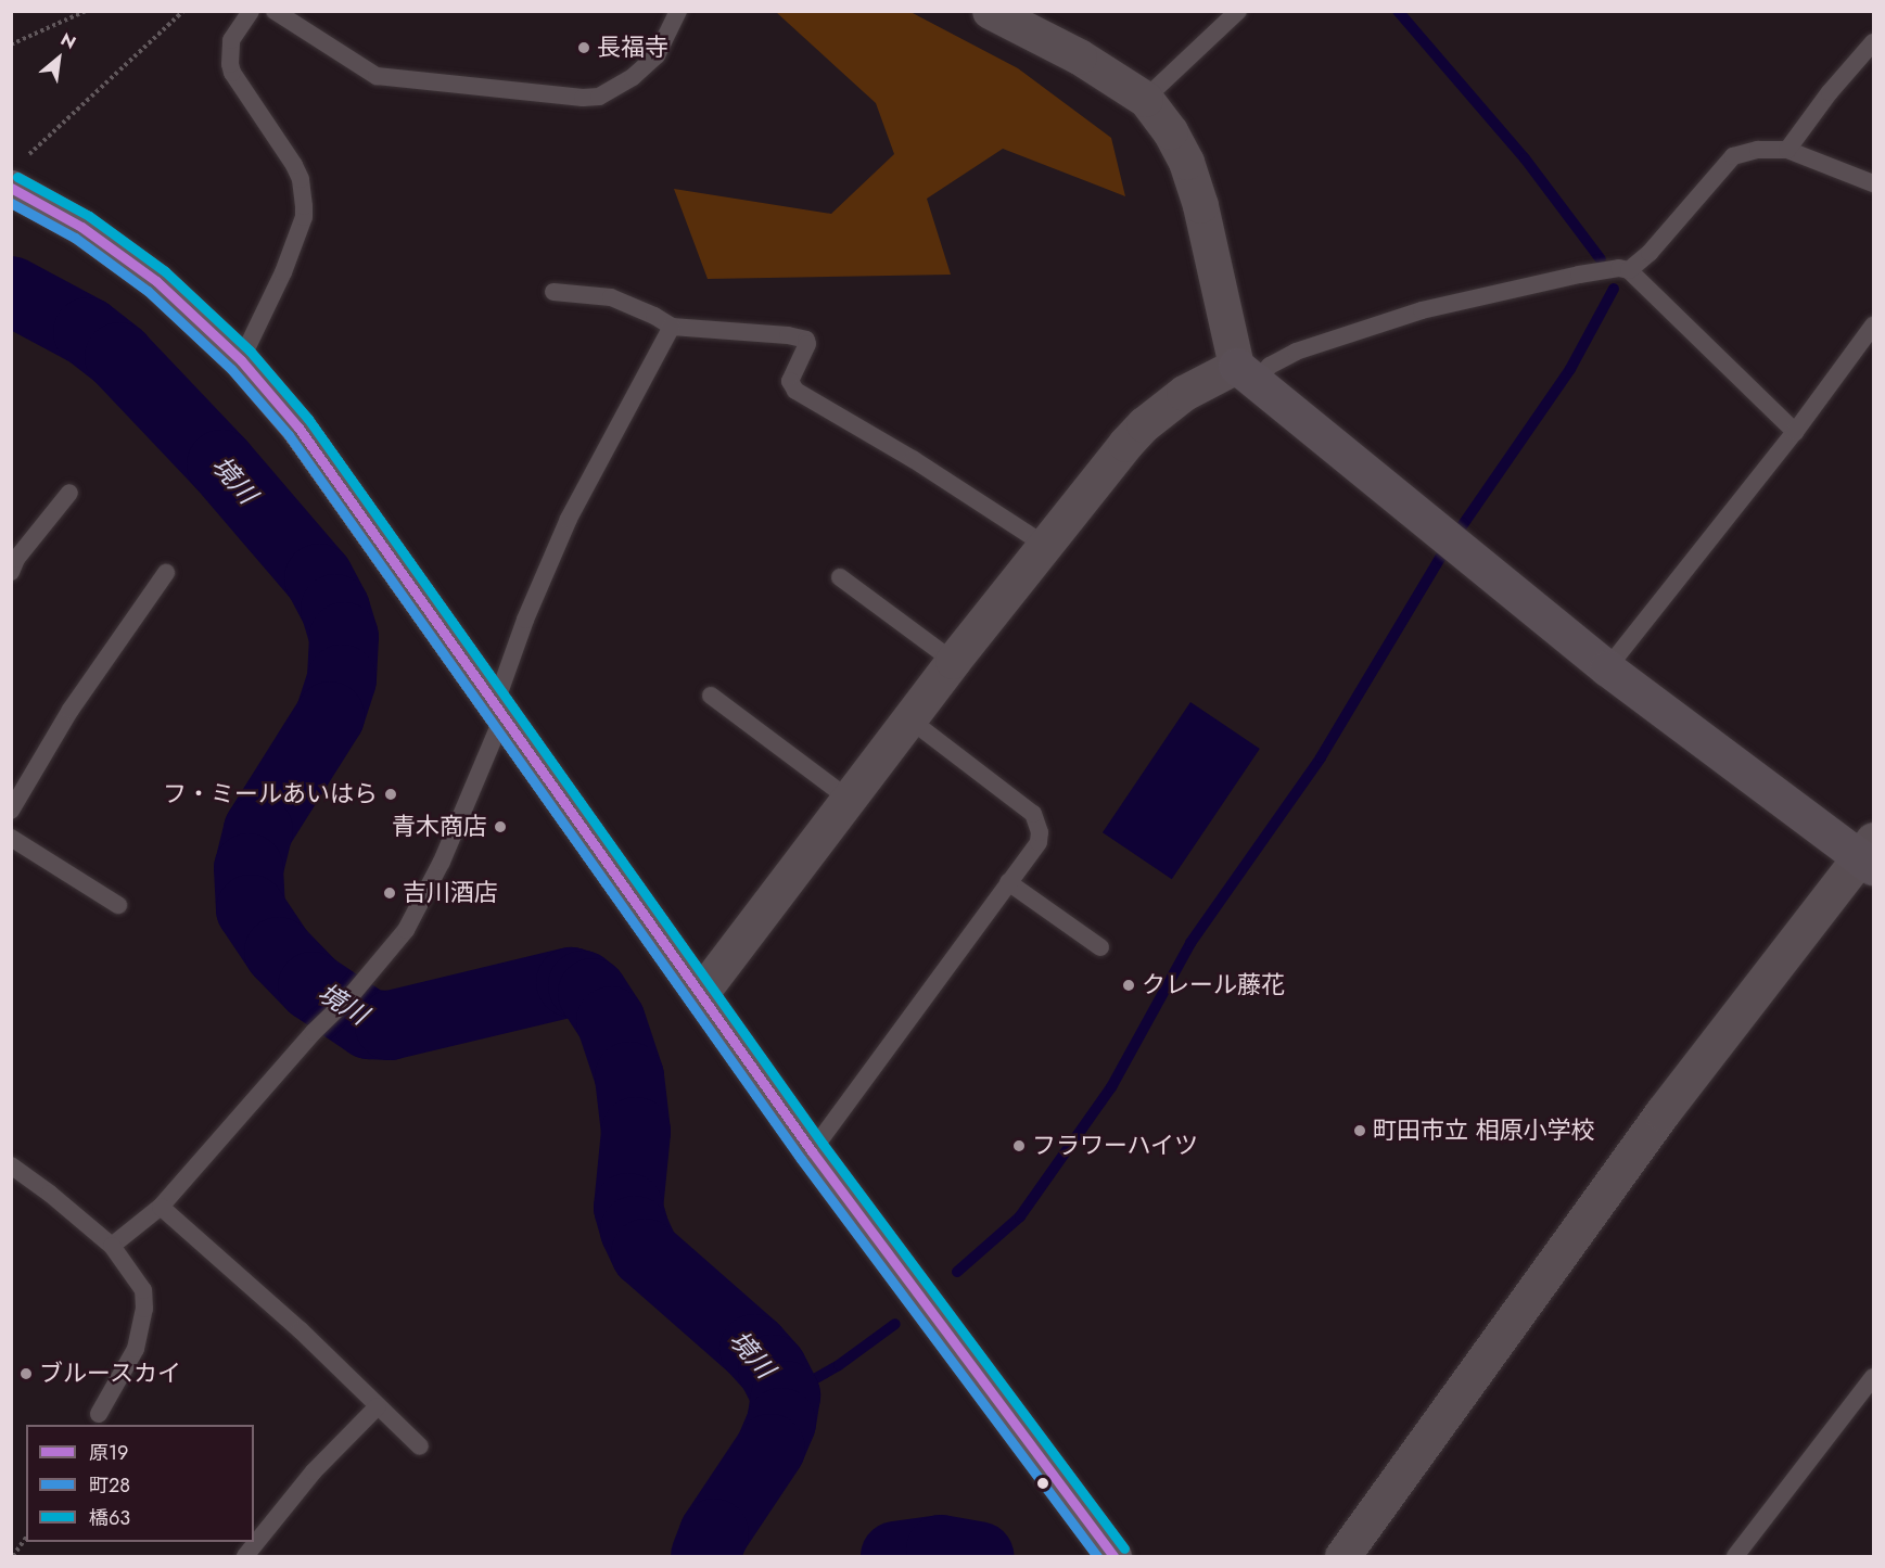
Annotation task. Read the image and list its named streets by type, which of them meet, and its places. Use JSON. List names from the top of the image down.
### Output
{
  "water": ["境川"],
  "places": [
    "長福寺",
    "フ・ミールあいはら",
    "青木商店",
    "吉川酒店",
    "クレール藤花",
    "町田市立 相原小学校",
    "フラワーハイツ",
    "ブルースカイ"
  ],
  "lines": ["transit line 橋63", "transit line 原19", "transit line 町28"],
  "legend": ["原19", "町28", "橋63"],
  "north": "top right"
}
